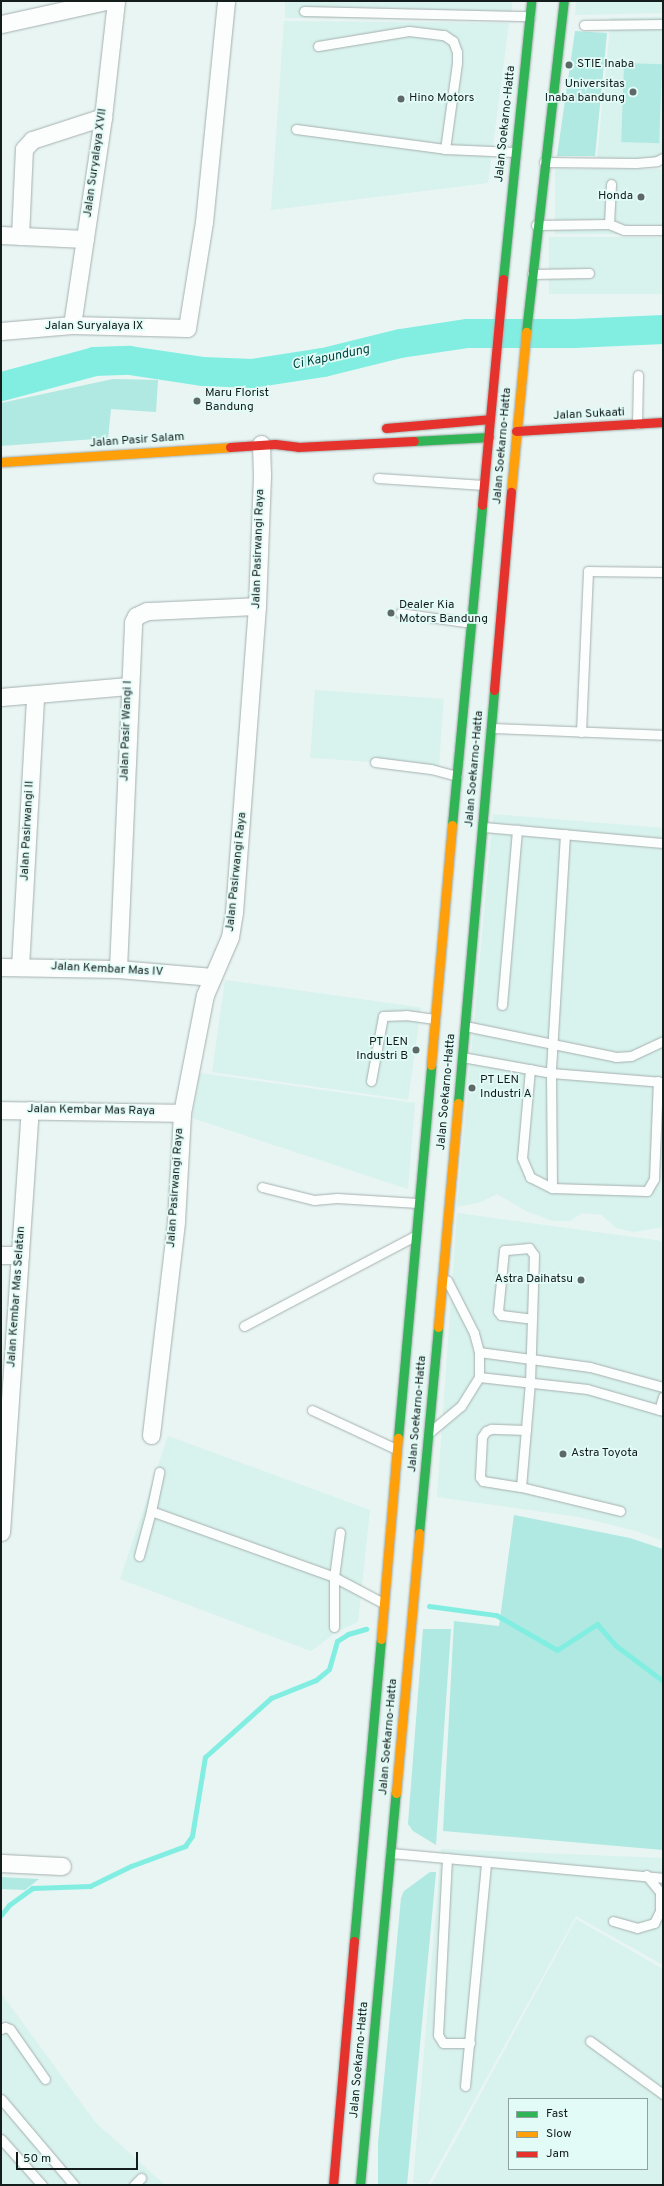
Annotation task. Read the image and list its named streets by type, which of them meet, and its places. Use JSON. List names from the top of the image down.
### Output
{
  "streets": {
    "main road": ["Jalan Soekarno-Hatta", "Jalan Sukaati", "Jalan Pasir Salam"],
    "street": [
      "Jalan Suryalaya XVII",
      "Jalan Suryalaya IX",
      "Jalan Pasirwangi Raya",
      "Jalan Pasir Wangi I",
      "Jalan Pasirwangi II",
      "Jalan Kembar Mas IV",
      "Jalan Kembar Mas Raya",
      "Jalan Kembar Mas Selatan"
    ]
  },
  "crossings": [
    ["Jalan Soekarno-Hatta", "Jalan Sukaati"],
    ["Jalan Soekarno-Hatta", "Jalan Pasir Salam"],
    ["Jalan Suryalaya XVII", "Jalan Suryalaya IX"],
    ["Jalan Pasir Salam", "Jalan Pasirwangi Raya"],
    ["Jalan Pasirwangi Raya", "Jalan Pasir Wangi I"],
    ["Jalan Pasirwangi Raya", "Jalan Kembar Mas IV"],
    ["Jalan Pasirwangi Raya", "Jalan Kembar Mas Raya"],
    ["Jalan Pasir Wangi I", "Jalan Kembar Mas IV"],
    ["Jalan Pasirwangi II", "Jalan Kembar Mas IV"],
    ["Jalan Kembar Mas Raya", "Jalan Kembar Mas Selatan"]
  ],
  "water": ["Ci Kapundung"],
  "places": [
    "STIE Inaba",
    "Universitas Inaba bandung",
    "Hino Motors",
    "Honda",
    "Maru Florist Bandung",
    "Dealer Kia Motors Bandung",
    "PT LEN Industri B",
    "PT LEN Industri A",
    "Astra Daihatsu",
    "Astra Toyota"
  ],
  "legend": ["Fast", "Slow", "Jam"],
  "scale_bar": "50 m"
}
